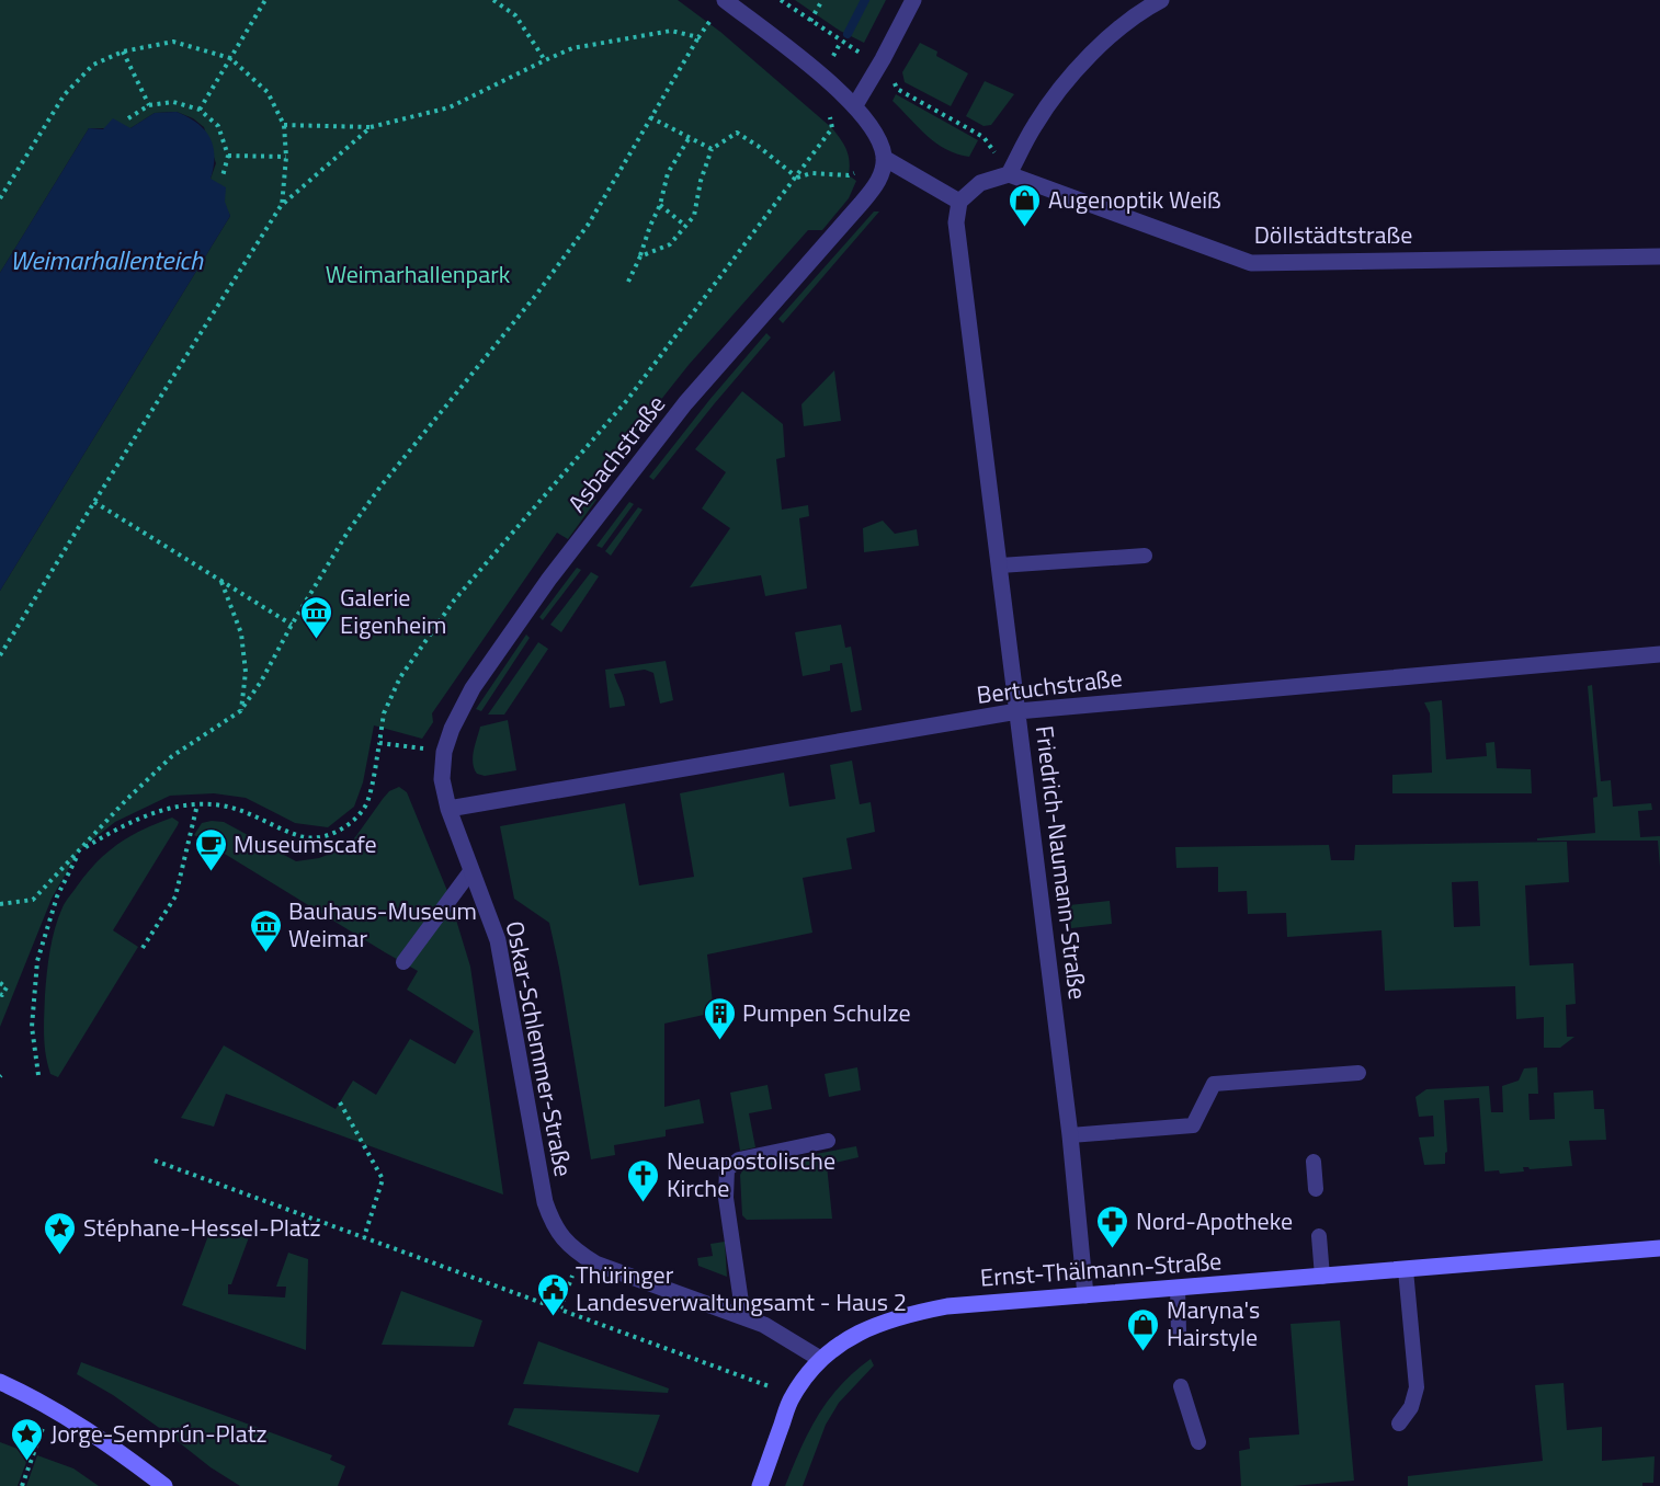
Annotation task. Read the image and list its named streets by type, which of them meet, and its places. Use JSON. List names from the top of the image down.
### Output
{
  "streets": {
    "street": [
      "Döllstädtstraße",
      "Asbachstraße",
      "Bertuchstraße",
      "Friedrich-Naumann-Straße",
      "Oskar-Schlemmer-Straße",
      "Ernst-Thälmann-Straße"
    ]
  },
  "crossings": [
    ["Asbachstraße", "Bertuchstraße"],
    ["Asbachstraße", "Oskar-Schlemmer-Straße"],
    ["Bertuchstraße", "Friedrich-Naumann-Straße"],
    ["Bertuchstraße", "Oskar-Schlemmer-Straße"],
    ["Friedrich-Naumann-Straße", "Ernst-Thälmann-Straße"]
  ],
  "water": ["Weimarhallenteich"],
  "parks": ["Weimarhallenpark"],
  "places": {
    "shop": ["Augenoptik Weiß", "Maryna's Hairstyle"],
    "museum": ["Galerie Eigenheim", "Bauhaus-Museum Weimar"],
    "cafe": ["Museumscafe"],
    "building": ["Pumpen Schulze"],
    "church": ["Neuapostolische Kirche"],
    "pharmacy": ["Nord-Apotheke"],
    "place": ["Stéphane-Hessel-Platz", "Jorge-Semprún-Platz"],
    "public building": ["Thüringer Landesverwaltungsamt - Haus 2"]
  }
}
